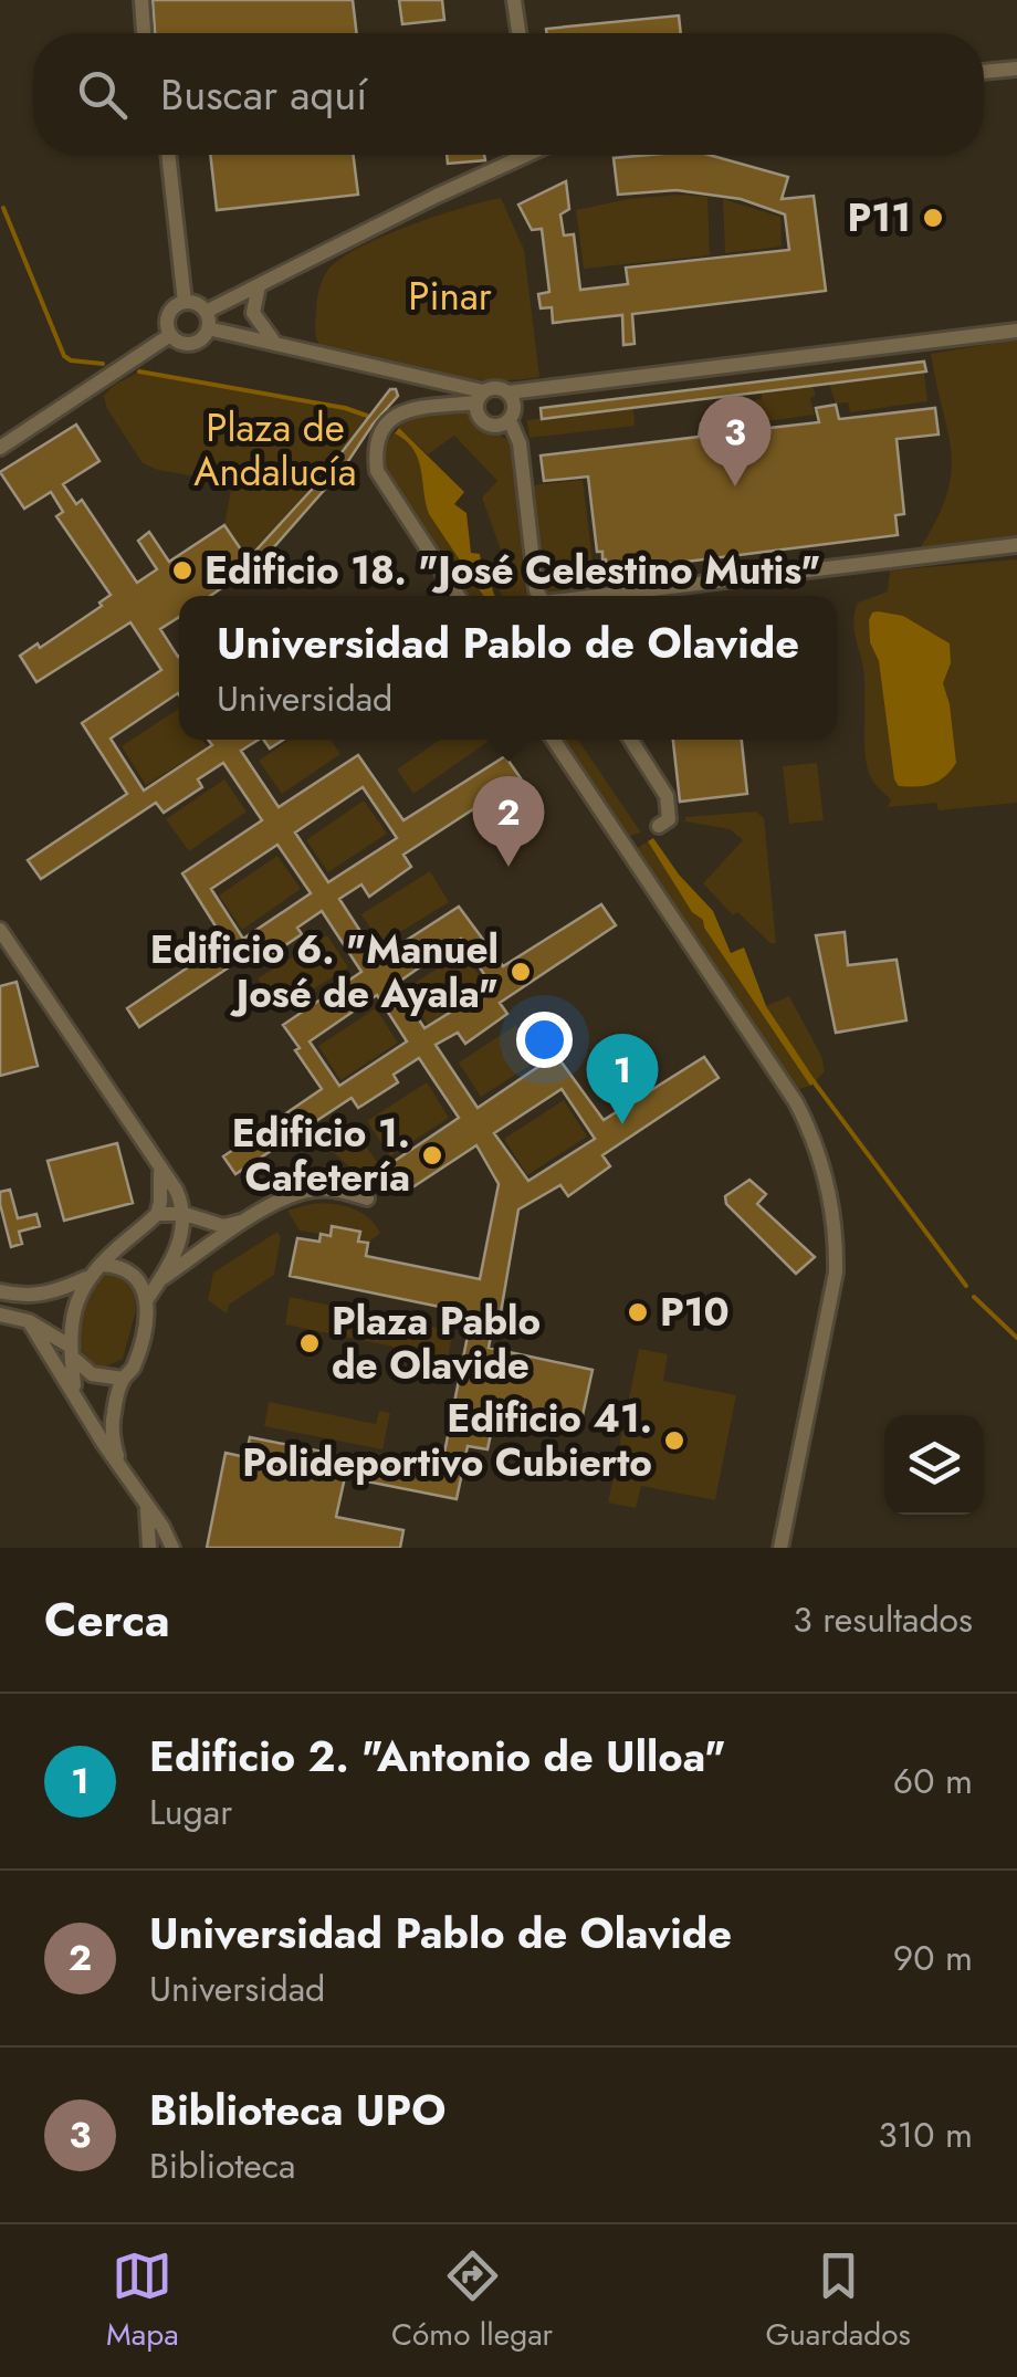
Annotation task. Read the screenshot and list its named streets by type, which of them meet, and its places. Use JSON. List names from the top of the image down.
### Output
{
  "parks": ["Pinar", "Plaza de Andalucía"],
  "places": [
    "P11",
    "Edificio 18. \"José Celestino Mutis\"",
    "Edificio 6. \"Manuel José de Ayala\"",
    "Edificio 1. Cafetería",
    "P10",
    "Plaza Pablo de Olavide",
    "Edificio 41. Polideportivo Cubierto"
  ],
  "page": {
    "search": "Buscar aquí",
    "pins": ["3", "2", "1"],
    "popup": ["Universidad Pablo de Olavide", "Universidad"],
    "heading": ["Cerca", "3 resultados"],
    "list": [
      {
        "mark": "1",
        "name": "Edificio 2. \"Antonio de Ulloa\"",
        "note": "Lugar",
        "value": "60 m"
      },
      {
        "mark": "2",
        "name": "Universidad Pablo de Olavide",
        "note": "Universidad",
        "value": "90 m"
      },
      {
        "mark": "3",
        "name": "Biblioteca UPO",
        "note": "Biblioteca",
        "value": "310 m"
      }
    ],
    "nav": ["Mapa", "Cómo llegar", "Guardados"]
  }
}
